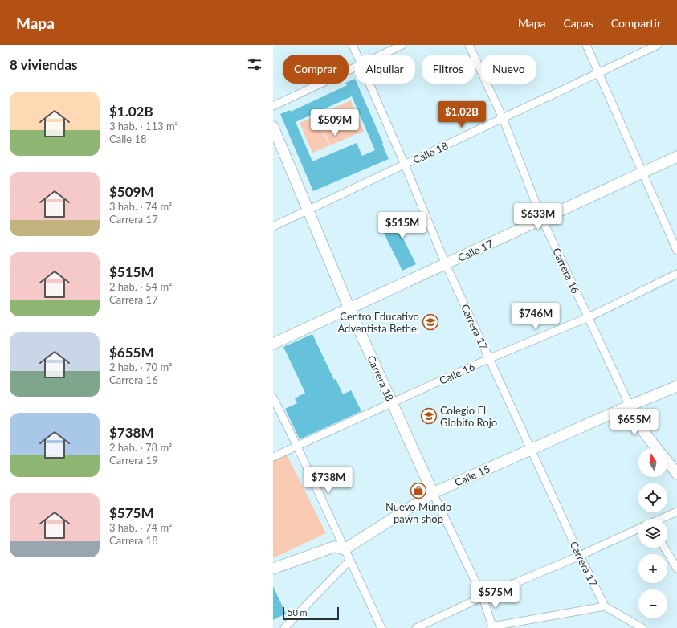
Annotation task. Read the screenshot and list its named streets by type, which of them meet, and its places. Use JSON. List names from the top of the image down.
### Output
{
  "streets": {
    "street": [
      "Calle 18",
      "Calle 17",
      "Carrera 16",
      "Carrera 17",
      "Calle 16",
      "Carrera 18",
      "Calle 15"
    ]
  },
  "crossings": [
    ["Calle 18", "Carrera 16"],
    ["Calle 18", "Carrera 17"],
    ["Calle 18", "Carrera 18"],
    ["Calle 17", "Carrera 16"],
    ["Calle 17", "Carrera 17"],
    ["Calle 17", "Carrera 18"],
    ["Carrera 16", "Calle 16"],
    ["Carrera 16", "Calle 15"],
    ["Carrera 17", "Calle 16"],
    ["Carrera 17", "Calle 15"],
    ["Calle 16", "Carrera 18"],
    ["Carrera 18", "Calle 15"]
  ],
  "places": {
    "school or university": ["Centro Educativo Adventista Bethel", "Colegio El Globito Rojo"],
    "shop": ["Nuevo Mundo pawn shop"]
  },
  "scale_bar": "50 m",
  "north": "top",
  "page": {
    "header": "Mapa",
    "nav": ["Mapa", "Capas", "Compartir"],
    "heading": "8 viviendas",
    "chip": [
      "Comprar",
      "Alquilar",
      "Filtros",
      "Nuevo"
    ],
    "list": [
      {
        "name": "$1.02B",
        "note": "3 hab. · 113 m² · Calle 18"
      },
      {
        "name": "$509M",
        "note": "3 hab. · 74 m² · Carrera 17"
      },
      {
        "name": "$515M",
        "note": "2 hab. · 54 m² · Carrera 17"
      },
      {
        "name": "$655M",
        "note": "2 hab. · 70 m² · Carrera 16"
      },
      {
        "name": "$738M",
        "note": "2 hab. · 78 m² · Carrera 19"
      },
      {
        "name": "$575M",
        "note": "3 hab. · 74 m² · Carrera 18"
      }
    ],
    "price": [
      "$1.02B",
      "$509M",
      "$633M",
      "$515M",
      "$746M",
      "$655M",
      "$738M",
      "$575M"
    ],
    "map_buttons": ["+", "−"],
    "scale": "50 m"
  }
}
